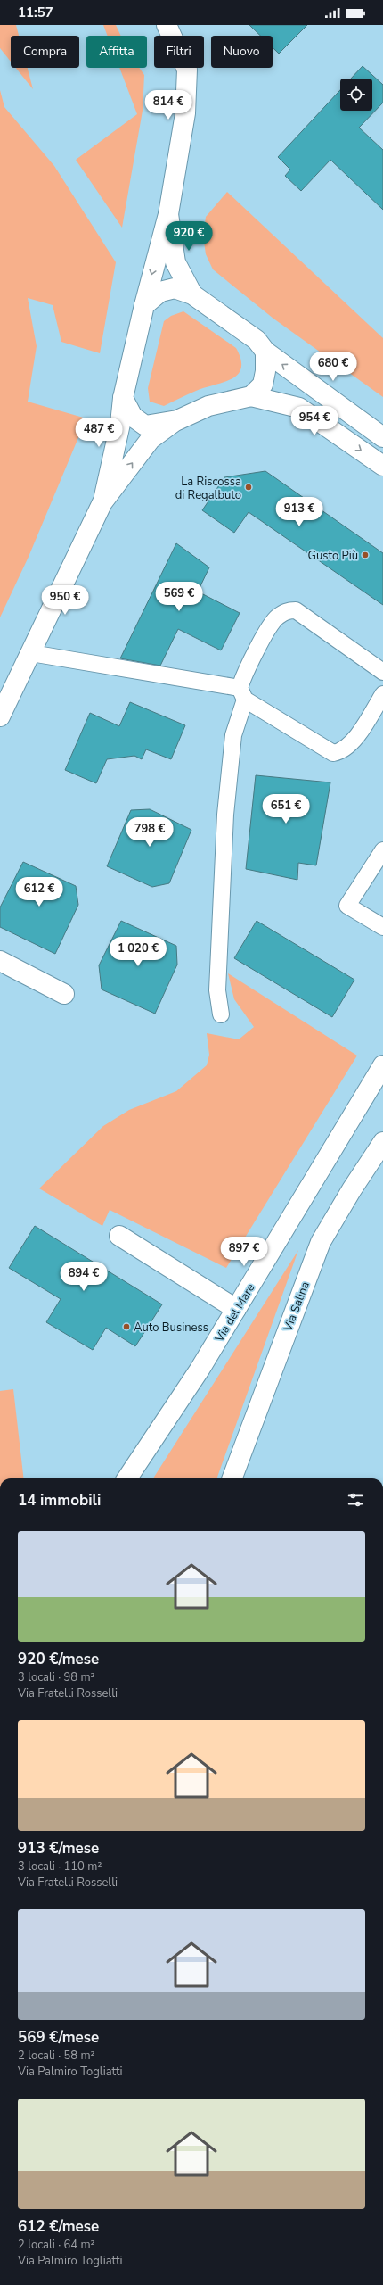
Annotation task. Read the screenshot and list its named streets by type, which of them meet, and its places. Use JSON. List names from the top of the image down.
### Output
{
  "streets": {
    "street": ["Via Salina", "Via del Mare"]
  },
  "places": ["La Riscossa di Regalbuto", "Gusto Più", "Auto Business"],
  "page": {
    "status": "11:57",
    "chip": [
      "Compra",
      "Affitta",
      "Filtri",
      "Nuovo"
    ],
    "price": [
      "814 €",
      "920 €",
      "680 €",
      "954 €",
      "487 €",
      "913 €",
      "569 €",
      "950 €",
      "651 €",
      "798 €",
      "612 €",
      "1 020 €",
      "897 €",
      "894 €"
    ],
    "heading": "14 immobili",
    "list": [
      {
        "name": "920 €/mese",
        "note": "3 locali · 98 m² · Via Fratelli Rosselli"
      },
      {
        "name": "913 €/mese",
        "note": "3 locali · 110 m² · Via Fratelli Rosselli"
      },
      {
        "name": "569 €/mese",
        "note": "2 locali · 58 m² · Via Palmiro Togliatti"
      },
      {
        "name": "612 €/mese",
        "note": "2 locali · 64 m² · Via Palmiro Togliatti"
      }
    ]
  }
}
